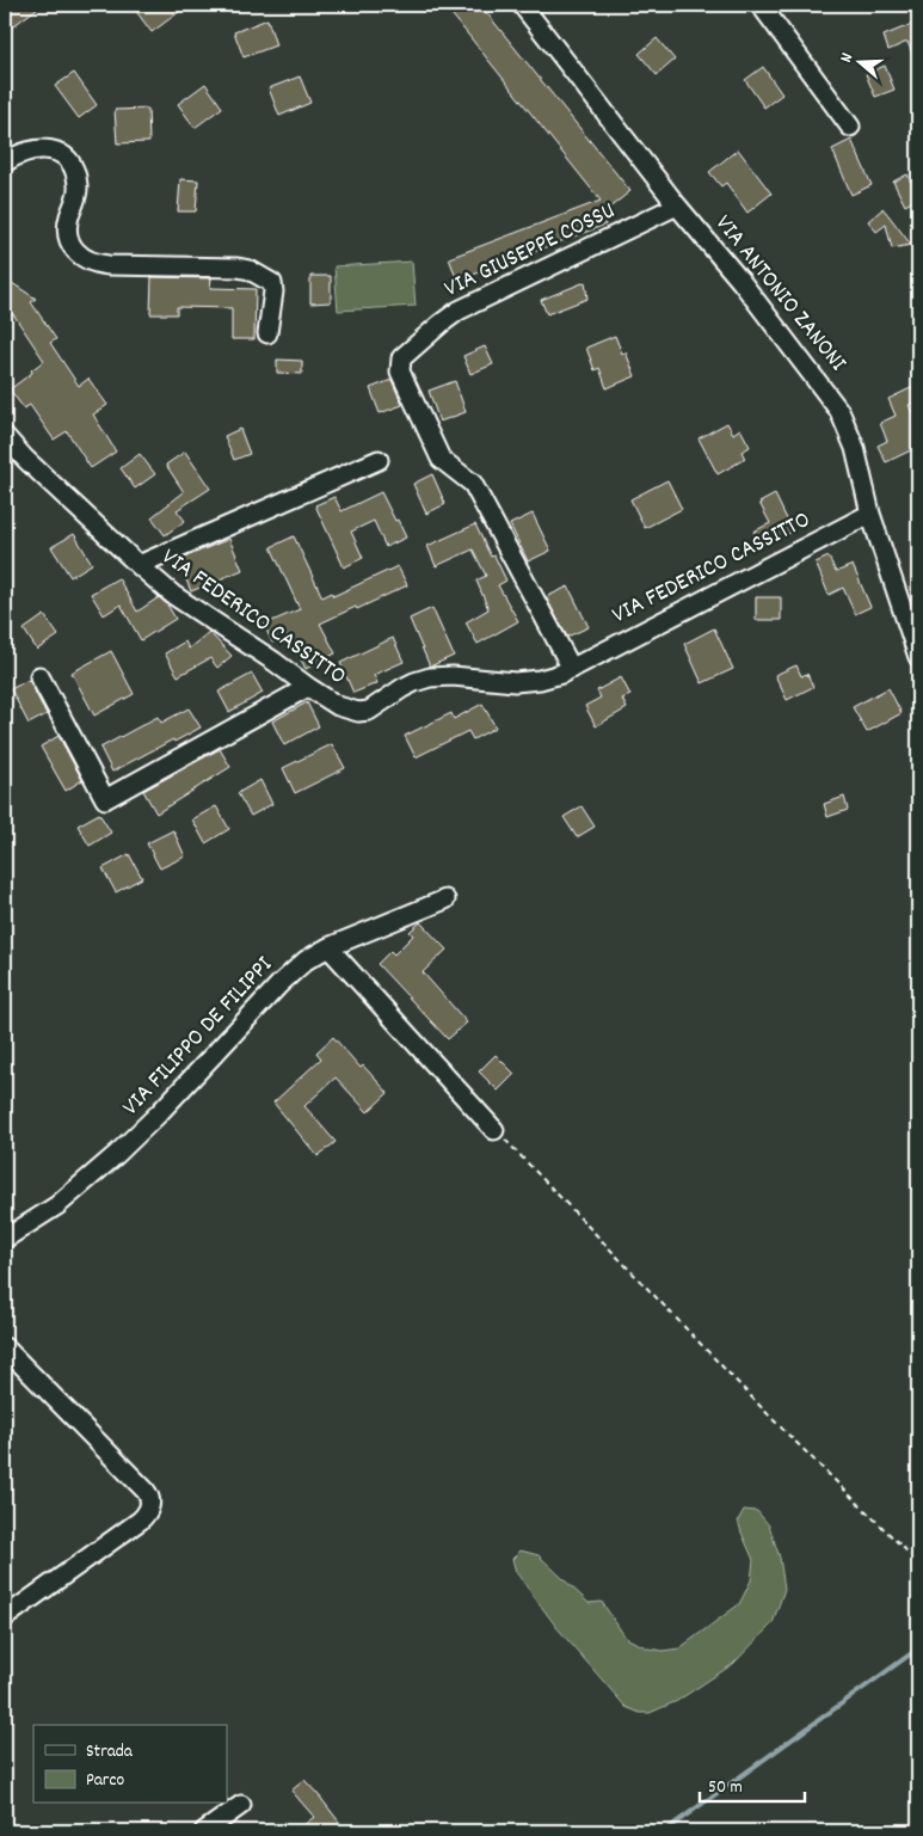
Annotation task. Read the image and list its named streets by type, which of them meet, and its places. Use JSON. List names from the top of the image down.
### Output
{
  "streets": {
    "street": [
      "VIA GIUSEPPE COSSU",
      "VIA ANTONIO ZANONI",
      "VIA FEDERICO CASSITTO",
      "VIA FILIPPO DE FILIPPI"
    ]
  },
  "crossings": [
    ["VIA GIUSEPPE COSSU", "VIA ANTONIO ZANONI"],
    ["VIA GIUSEPPE COSSU", "VIA FEDERICO CASSITTO"],
    ["VIA ANTONIO ZANONI", "VIA FEDERICO CASSITTO"]
  ],
  "legend": ["Strada", "Parco"],
  "scale_bar": "50 m",
  "north": "left"
}
